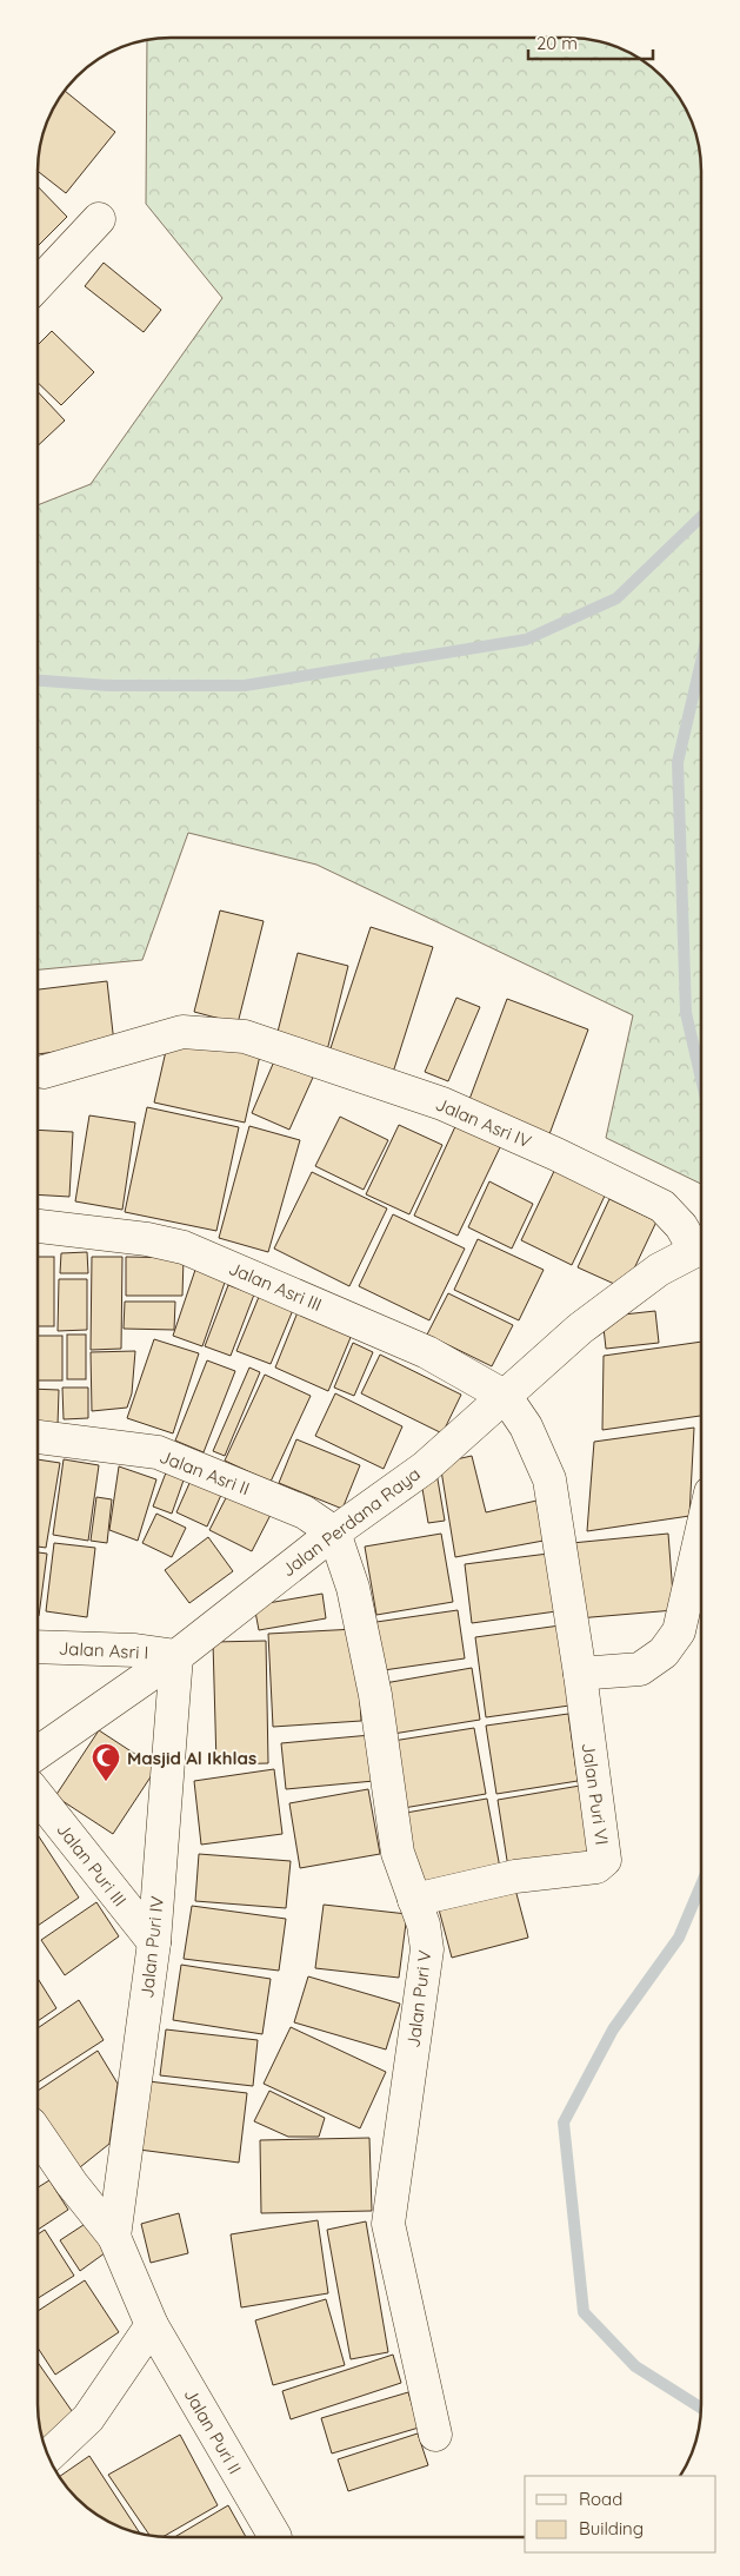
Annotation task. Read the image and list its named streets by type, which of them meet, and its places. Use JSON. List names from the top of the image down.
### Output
{
  "streets": {
    "street": [
      "Jalan Asri IV",
      "Jalan Asri III",
      "Jalan Asri II",
      "Jalan Perdana Raya",
      "Jalan Asri I",
      "Jalan Puri VI",
      "Jalan Puri III",
      "Jalan Puri IV",
      "Jalan Puri V",
      "Jalan Puri II"
    ]
  },
  "crossings": [
    ["Jalan Asri III", "Jalan Perdana Raya"],
    ["Jalan Asri III", "Jalan Puri VI"],
    ["Jalan Asri II", "Jalan Perdana Raya"],
    ["Jalan Asri II", "Jalan Puri V"],
    ["Jalan Perdana Raya", "Jalan Asri I"],
    ["Jalan Perdana Raya", "Jalan Puri VI"],
    ["Jalan Perdana Raya", "Jalan Puri IV"],
    ["Jalan Perdana Raya", "Jalan Puri V"],
    ["Jalan Asri I", "Jalan Puri IV"],
    ["Jalan Puri VI", "Jalan Puri V"],
    ["Jalan Puri III", "Jalan Puri IV"],
    ["Jalan Puri IV", "Jalan Puri II"]
  ],
  "places": {
    "mosque": ["Masjid Al Ikhlas"]
  },
  "legend": ["Road", "Building"],
  "scale_bar": "20 m"
}
